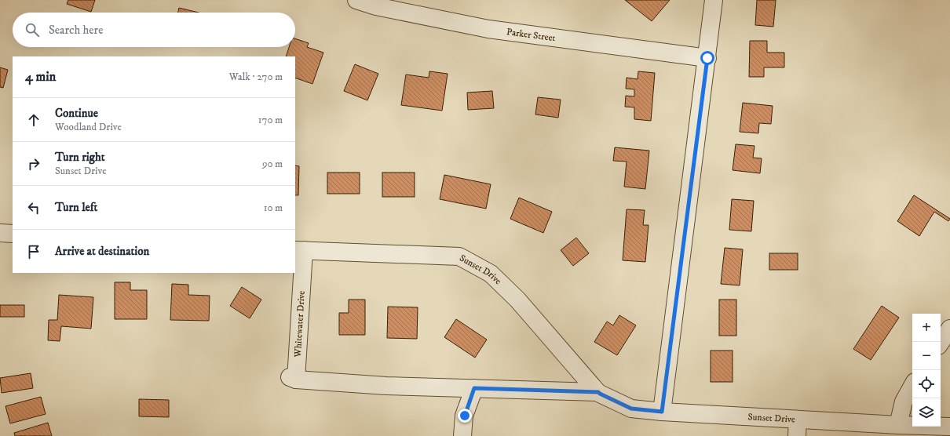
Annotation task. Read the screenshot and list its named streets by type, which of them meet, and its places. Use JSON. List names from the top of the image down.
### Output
{
  "streets": {
    "street": ["Parker Street", "Sunset Drive", "Whitewater Drive"]
  },
  "crossings": [
    ["Sunset Drive", "Whitewater Drive"]
  ],
  "page": {
    "search": "Search here",
    "heading": ["4 min", "Walk · 270 m"],
    "list": [
      ["Continue", "Woodland Drive", "170 m"],
      ["Turn right", "Sunset Drive", "90 m"],
      ["Turn left", "10 m"],
      "Arrive at destination"
    ],
    "map_buttons": ["+", "−"]
  }
}
